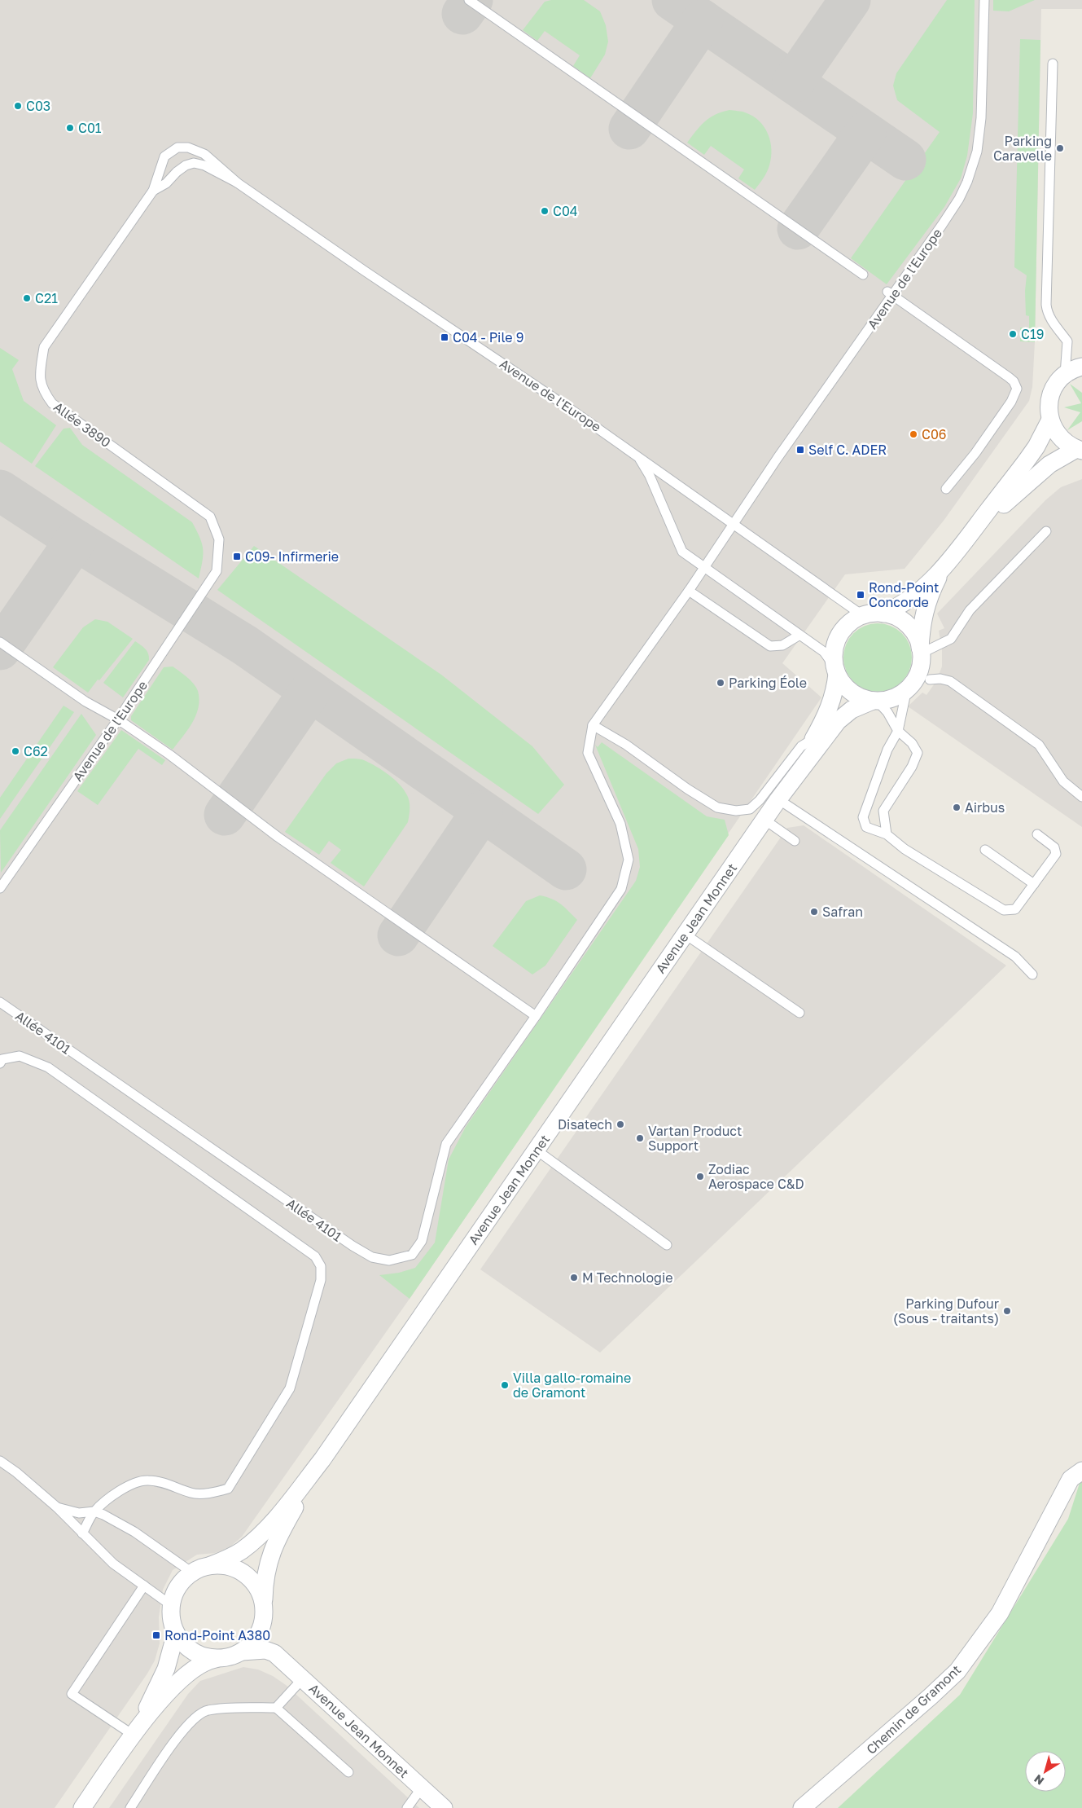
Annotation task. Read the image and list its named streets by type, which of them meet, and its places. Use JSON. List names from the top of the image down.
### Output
{
  "streets": {
    "street": ["Avenue Jean Monnet", "Chemin de Gramont"],
    "lane": ["Avenue de l'Europe", "Allée 3890", "Allée 4101"]
  },
  "crossings": [
    ["Avenue de l'Europe", "Allée 3890"],
    ["Avenue de l'Europe", "Avenue Jean Monnet"],
    ["Avenue de l'Europe", "Allée 4101"]
  ],
  "places": {
    "other": [
      "C03",
      "C01",
      "Parking Caravelle",
      "C04",
      "C21",
      "C19",
      "C06",
      "Parking Éole",
      "C62",
      "Airbus",
      "Safran",
      "Disatech",
      "Vartan Product Support",
      "Zodiac Aerospace C&D",
      "M Technologie",
      "Parking Dufour (Sous - traitants)",
      "Villa gallo-romaine de Gramont"
    ],
    "transit": [
      "C04 - Pile 9",
      "Self C. ADER",
      "C09- Infirmerie",
      "Rond-Point Concorde",
      "Rond-Point A380"
    ]
  },
  "north": "bottom left"
}
